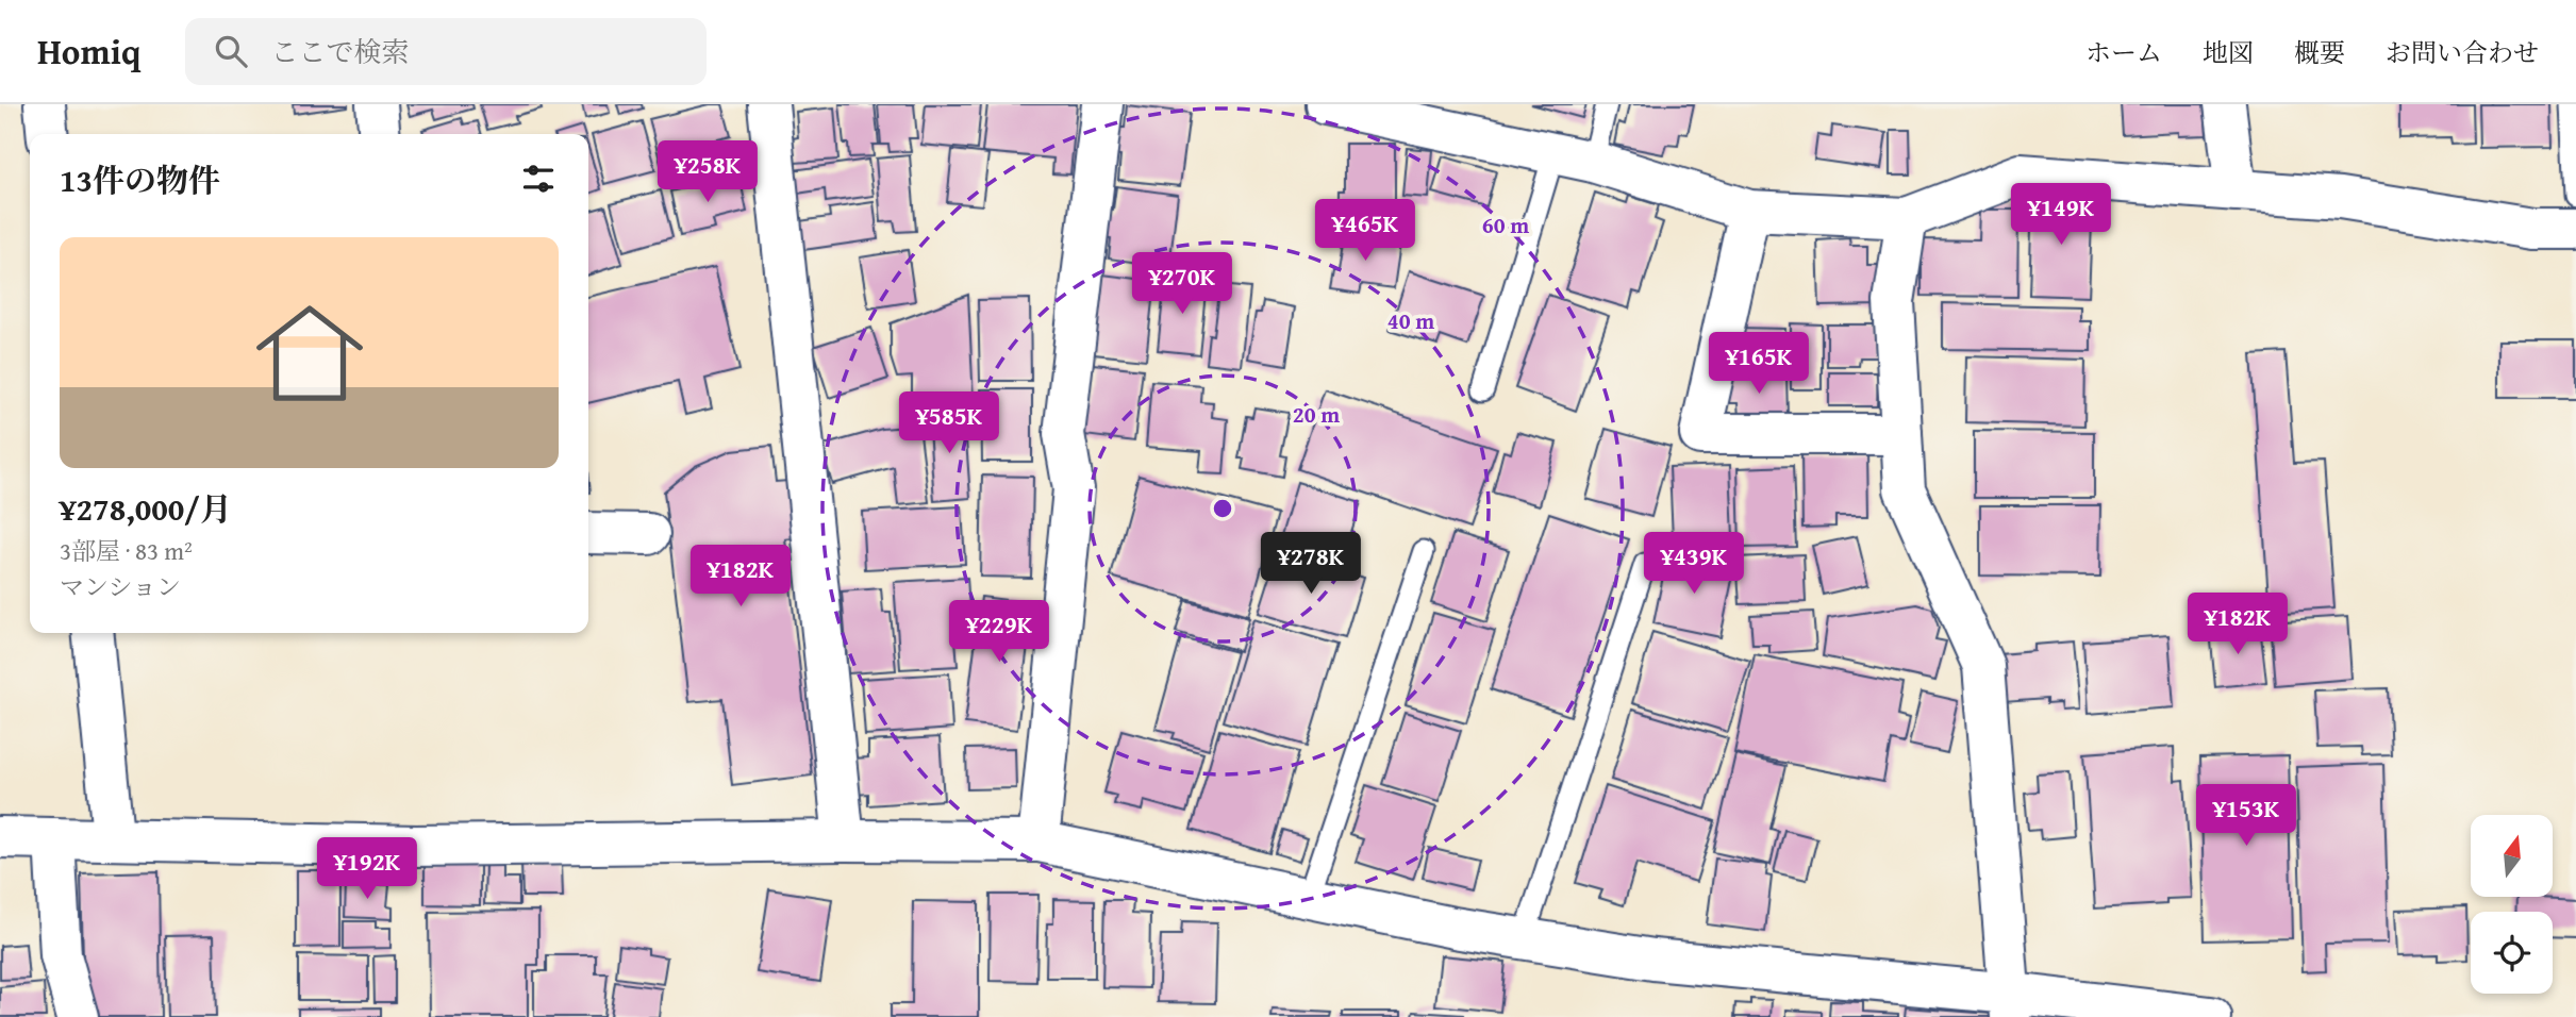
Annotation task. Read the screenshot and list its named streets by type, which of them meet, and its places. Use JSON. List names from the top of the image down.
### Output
{
  "north": "top",
  "page": {
    "header": "Homiq",
    "search": "ここで検索",
    "nav": [
      "ホーム",
      "地図",
      "概要",
      "お問い合わせ"
    ],
    "heading": "13件の物件",
    "price": [
      "¥258K",
      "¥149K",
      "¥465K",
      "¥270K",
      "¥165K",
      "¥585K",
      "¥278K",
      "¥439K",
      "¥182K",
      "¥182K",
      "¥229K",
      "¥153K",
      "¥192K"
    ],
    "list": [
      {
        "name": "¥278,000/月",
        "note": "3部屋 · 83 m² · マンション"
      }
    ]
  },
  "rings": ["60 m", "40 m", "20 m"]
}
